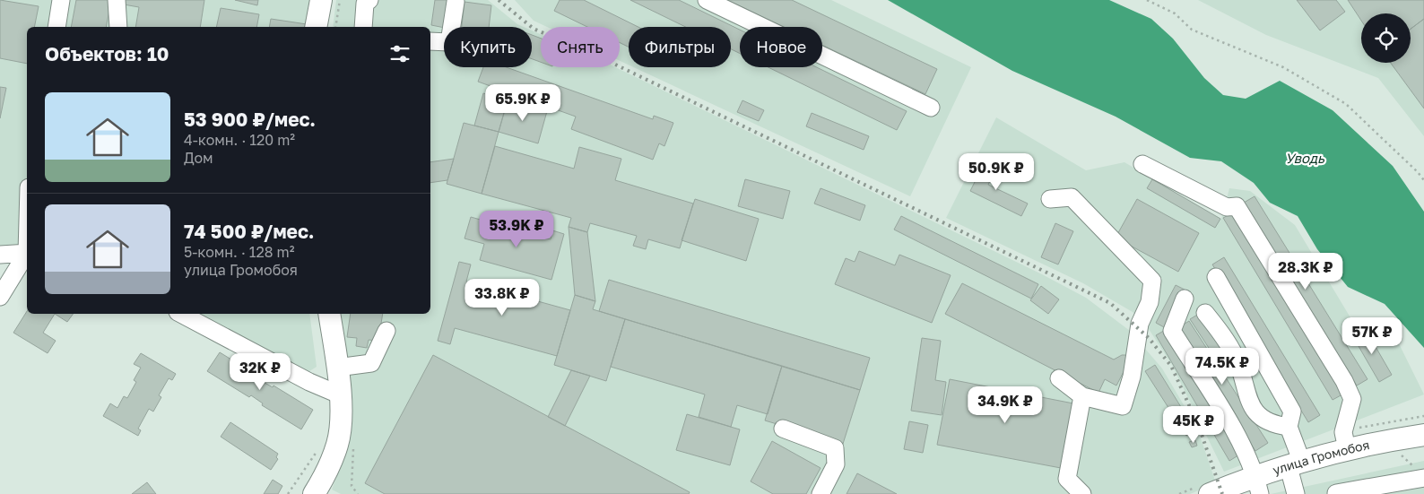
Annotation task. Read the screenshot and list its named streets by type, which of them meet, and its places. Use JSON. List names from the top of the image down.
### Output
{
  "streets": {
    "main road": ["улица Громобоя"]
  },
  "water": ["Уводь"],
  "page": {
    "chip": [
      "Купить",
      "Снять",
      "Фильтры",
      "Новое"
    ],
    "heading": "Объектов: 10",
    "list": [
      {
        "name": "53 900 ₽/мес.",
        "note": "4-комн. · 120 m² · Дом"
      },
      {
        "name": "74 500 ₽/мес.",
        "note": "5-комн. · 128 m² · улица Громобоя"
      }
    ],
    "price": [
      "65.9K ₽",
      "50.9K ₽",
      "53.9K ₽",
      "28.3K ₽",
      "33.8K ₽",
      "57K ₽",
      "74.5K ₽",
      "32K ₽",
      "34.9K ₽",
      "45K ₽"
    ]
  }
}
